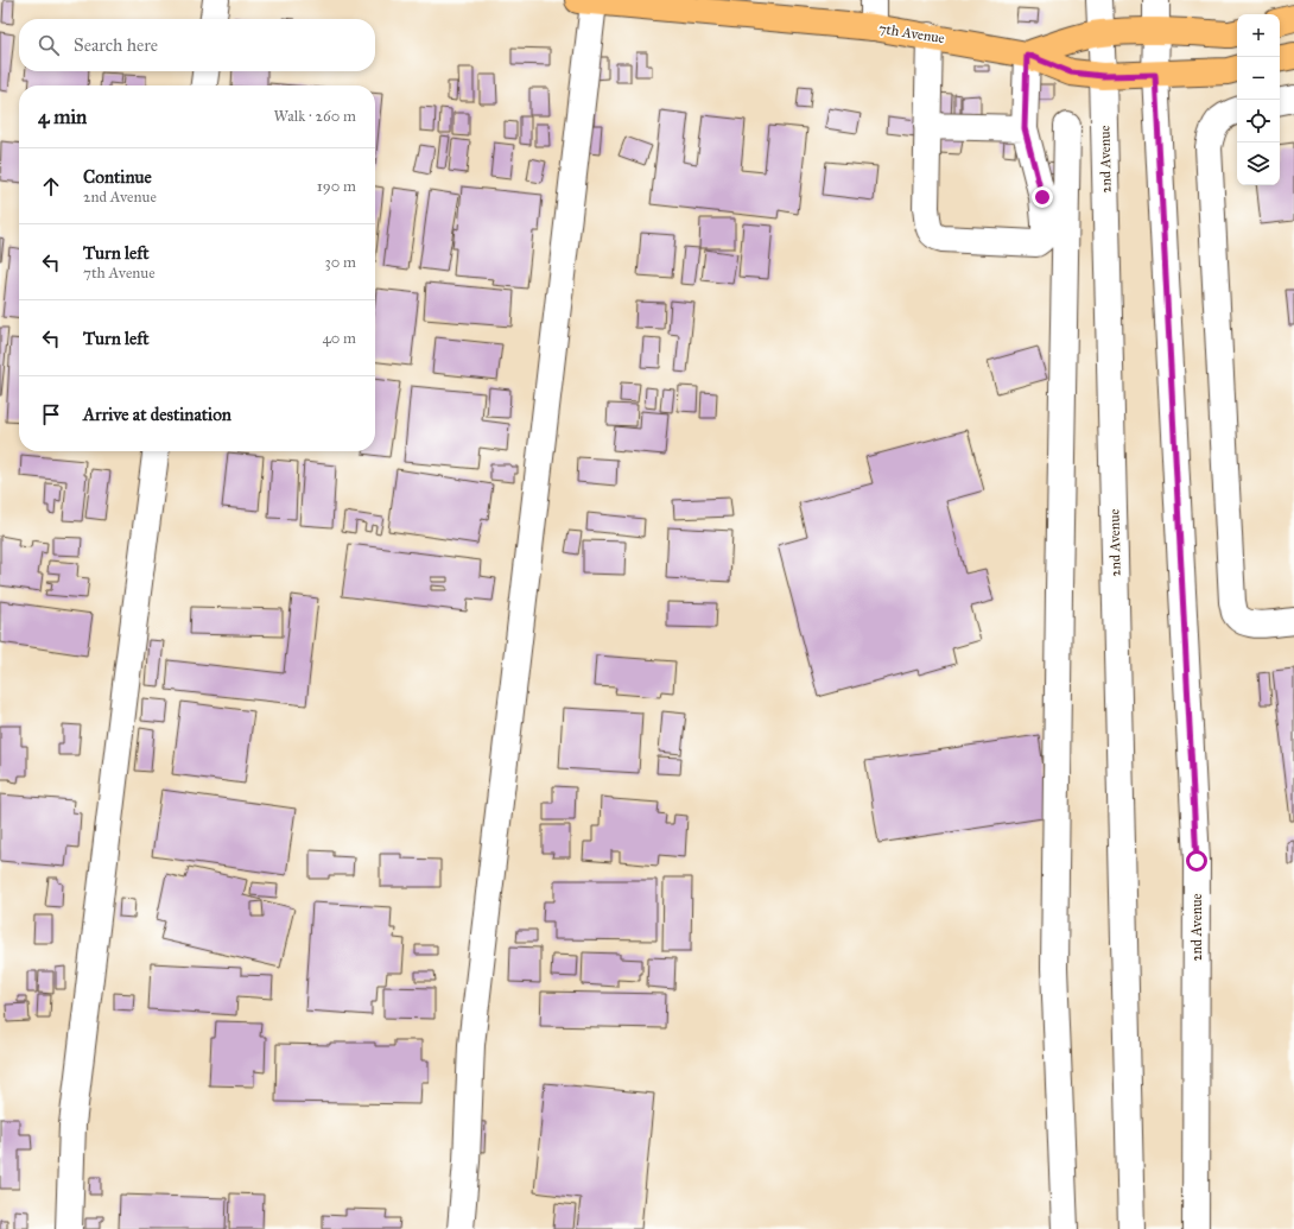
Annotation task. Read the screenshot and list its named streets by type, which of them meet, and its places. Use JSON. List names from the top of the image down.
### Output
{
  "streets": {
    "main road": ["7th Avenue"],
    "street": ["2nd Avenue"]
  },
  "crossings": [
    ["7th Avenue", "2nd Avenue"]
  ],
  "page": {
    "map_buttons": ["+", "−"],
    "search": "Search here",
    "heading": ["4 min", "Walk · 260 m"],
    "list": [
      ["Continue", "2nd Avenue", "190 m"],
      ["Turn left", "7th Avenue", "30 m"],
      ["Turn left", "40 m"],
      "Arrive at destination"
    ]
  }
}
